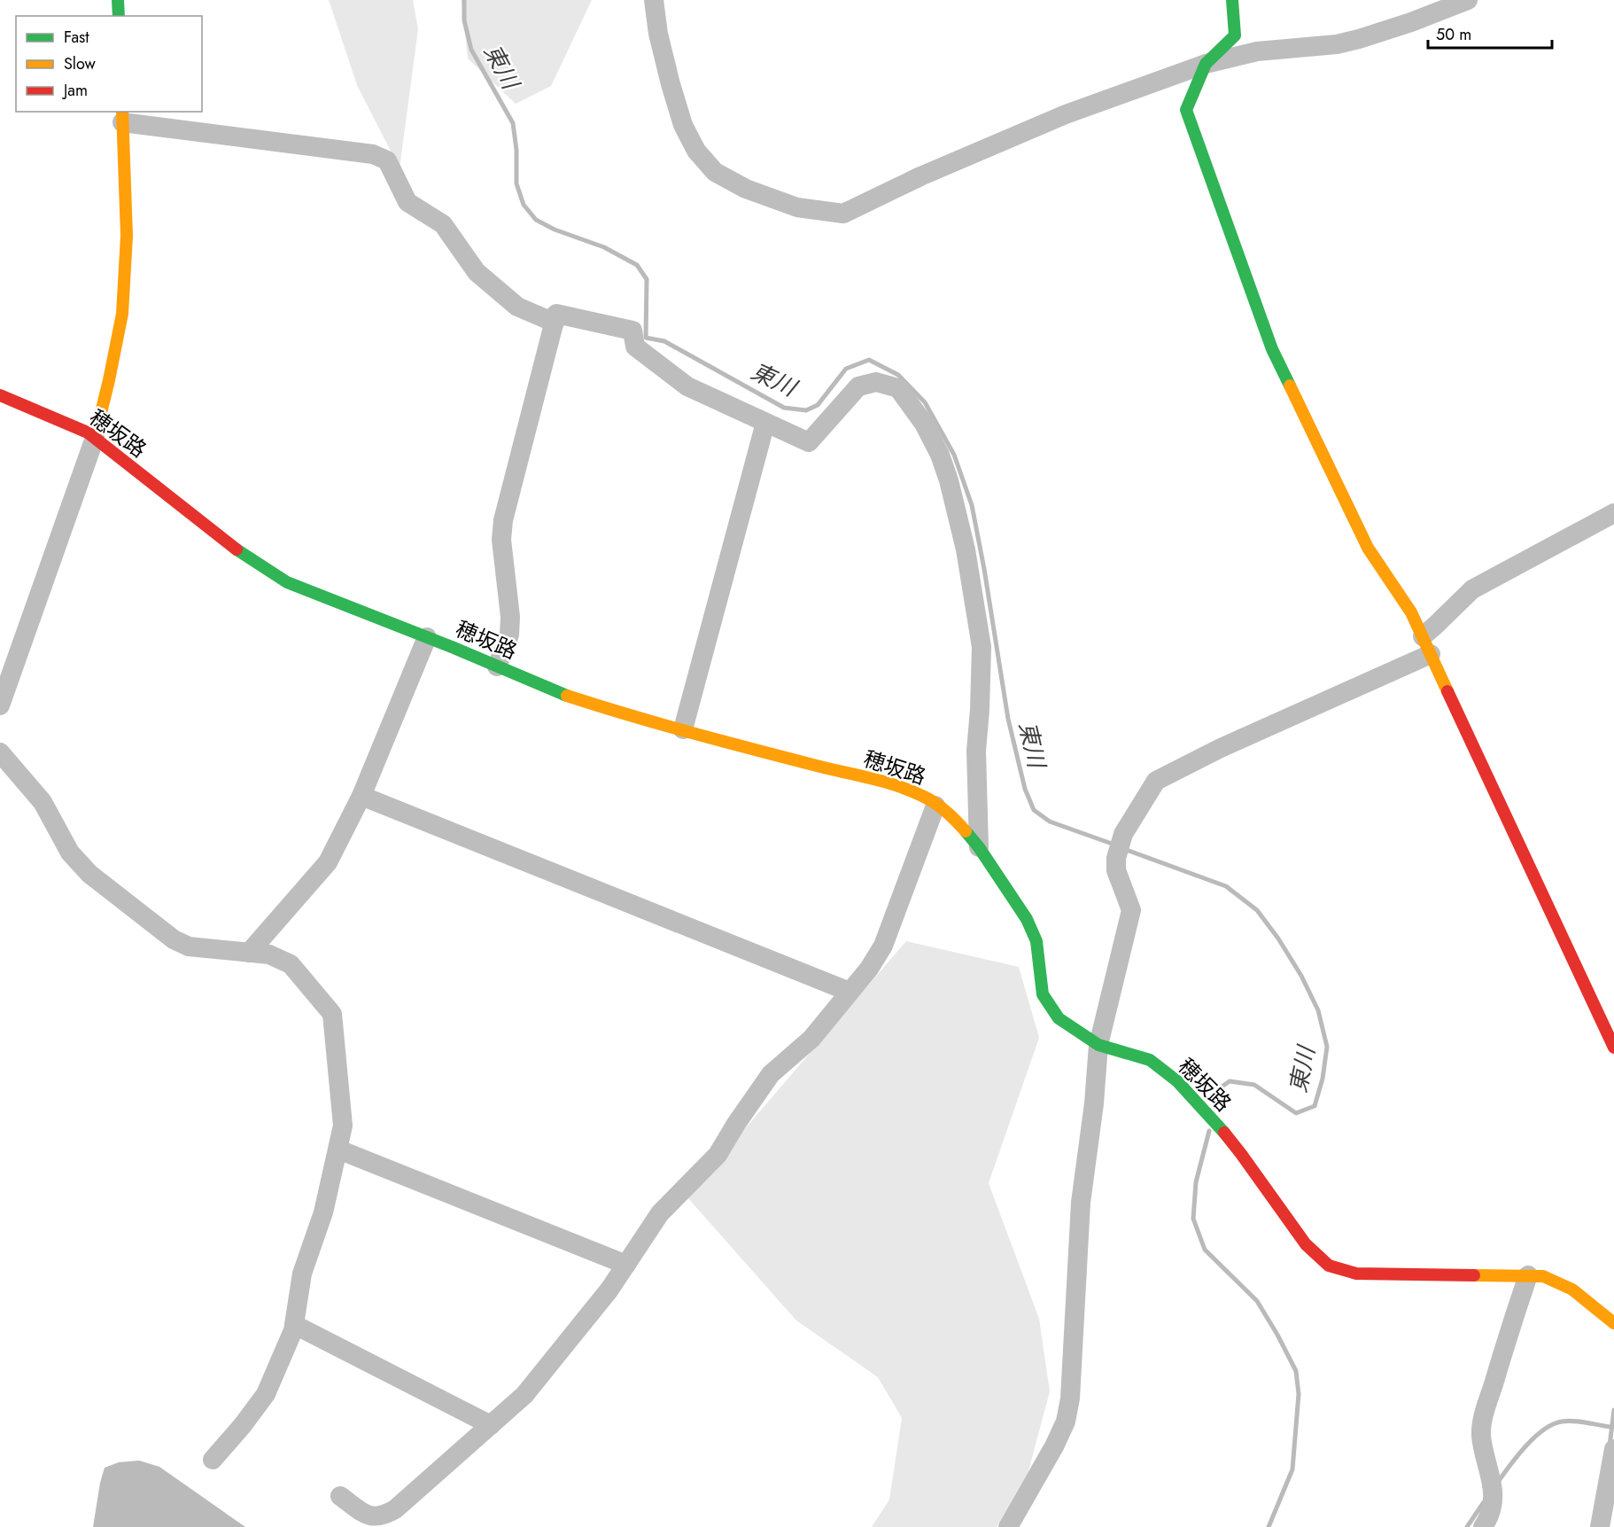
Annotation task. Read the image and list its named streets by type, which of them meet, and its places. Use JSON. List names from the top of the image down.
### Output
{
  "streets": {
    "main road": ["穂坂路"]
  },
  "water": ["東川"],
  "legend": ["Fast", "Slow", "Jam"],
  "scale_bar": "50 m"
}
